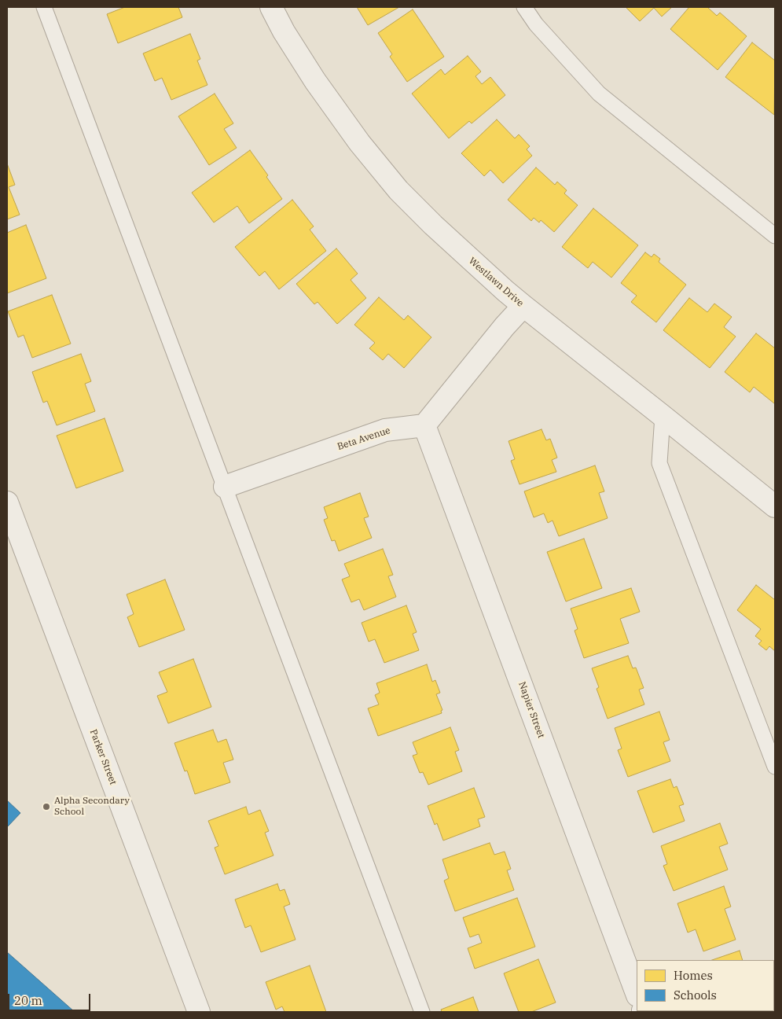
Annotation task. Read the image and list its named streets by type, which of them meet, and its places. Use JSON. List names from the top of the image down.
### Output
{
  "streets": {
    "street": [
      "Westlawn Drive",
      "Beta Avenue",
      "Napier Street",
      "Parker Street"
    ]
  },
  "crossings": [
    ["Beta Avenue", "Napier Street"]
  ],
  "places": ["Alpha Secondary School"],
  "legend": ["Homes", "Schools"],
  "scale_bar": "20 m"
}
